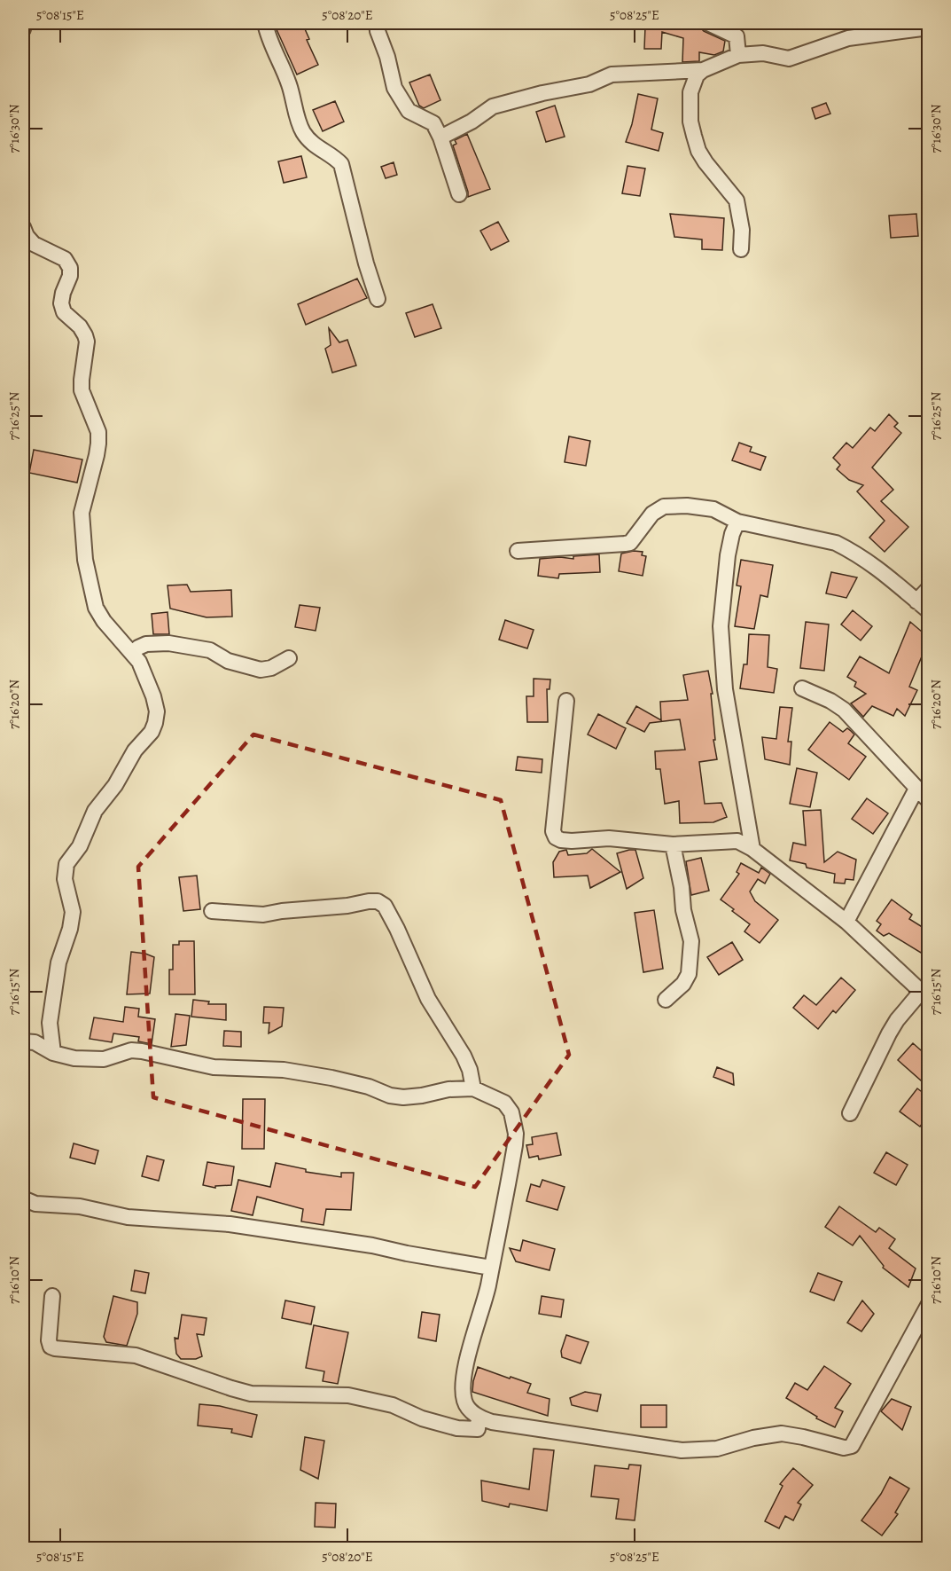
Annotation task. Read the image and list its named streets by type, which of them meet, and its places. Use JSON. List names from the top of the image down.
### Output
{
  "coordinates": [
    "5°08'15\"E",
    "5°08'20\"E",
    "5°08'25\"E",
    "7°16'30\"N",
    "7°16'25\"N",
    "7°16'20\"N",
    "7°16'15\"N",
    "7°16'10\"N"
  ]
}
